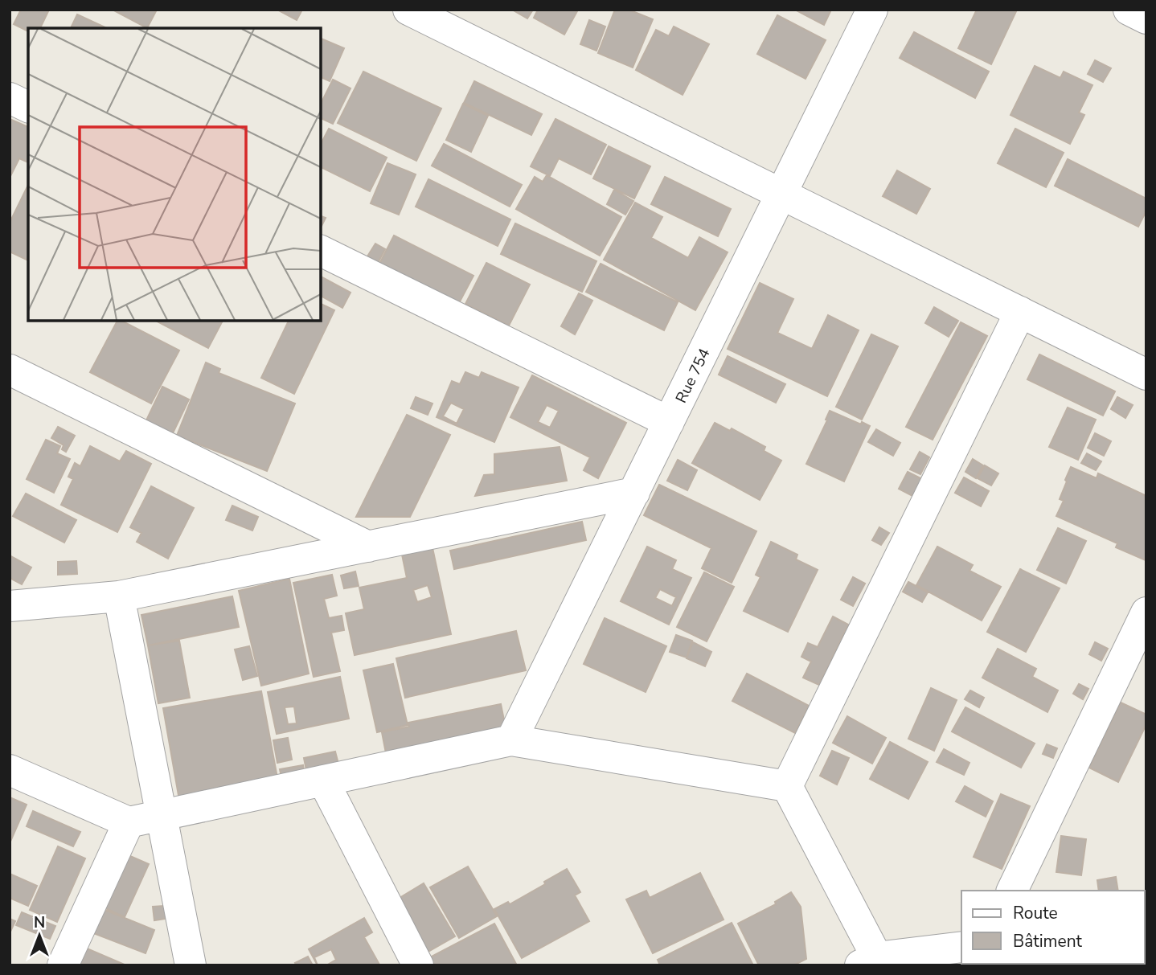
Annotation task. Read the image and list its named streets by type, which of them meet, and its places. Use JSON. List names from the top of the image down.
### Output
{
  "streets": {
    "street": ["Rue 754"]
  },
  "legend": ["Route", "Bâtiment"],
  "north": "top"
}
